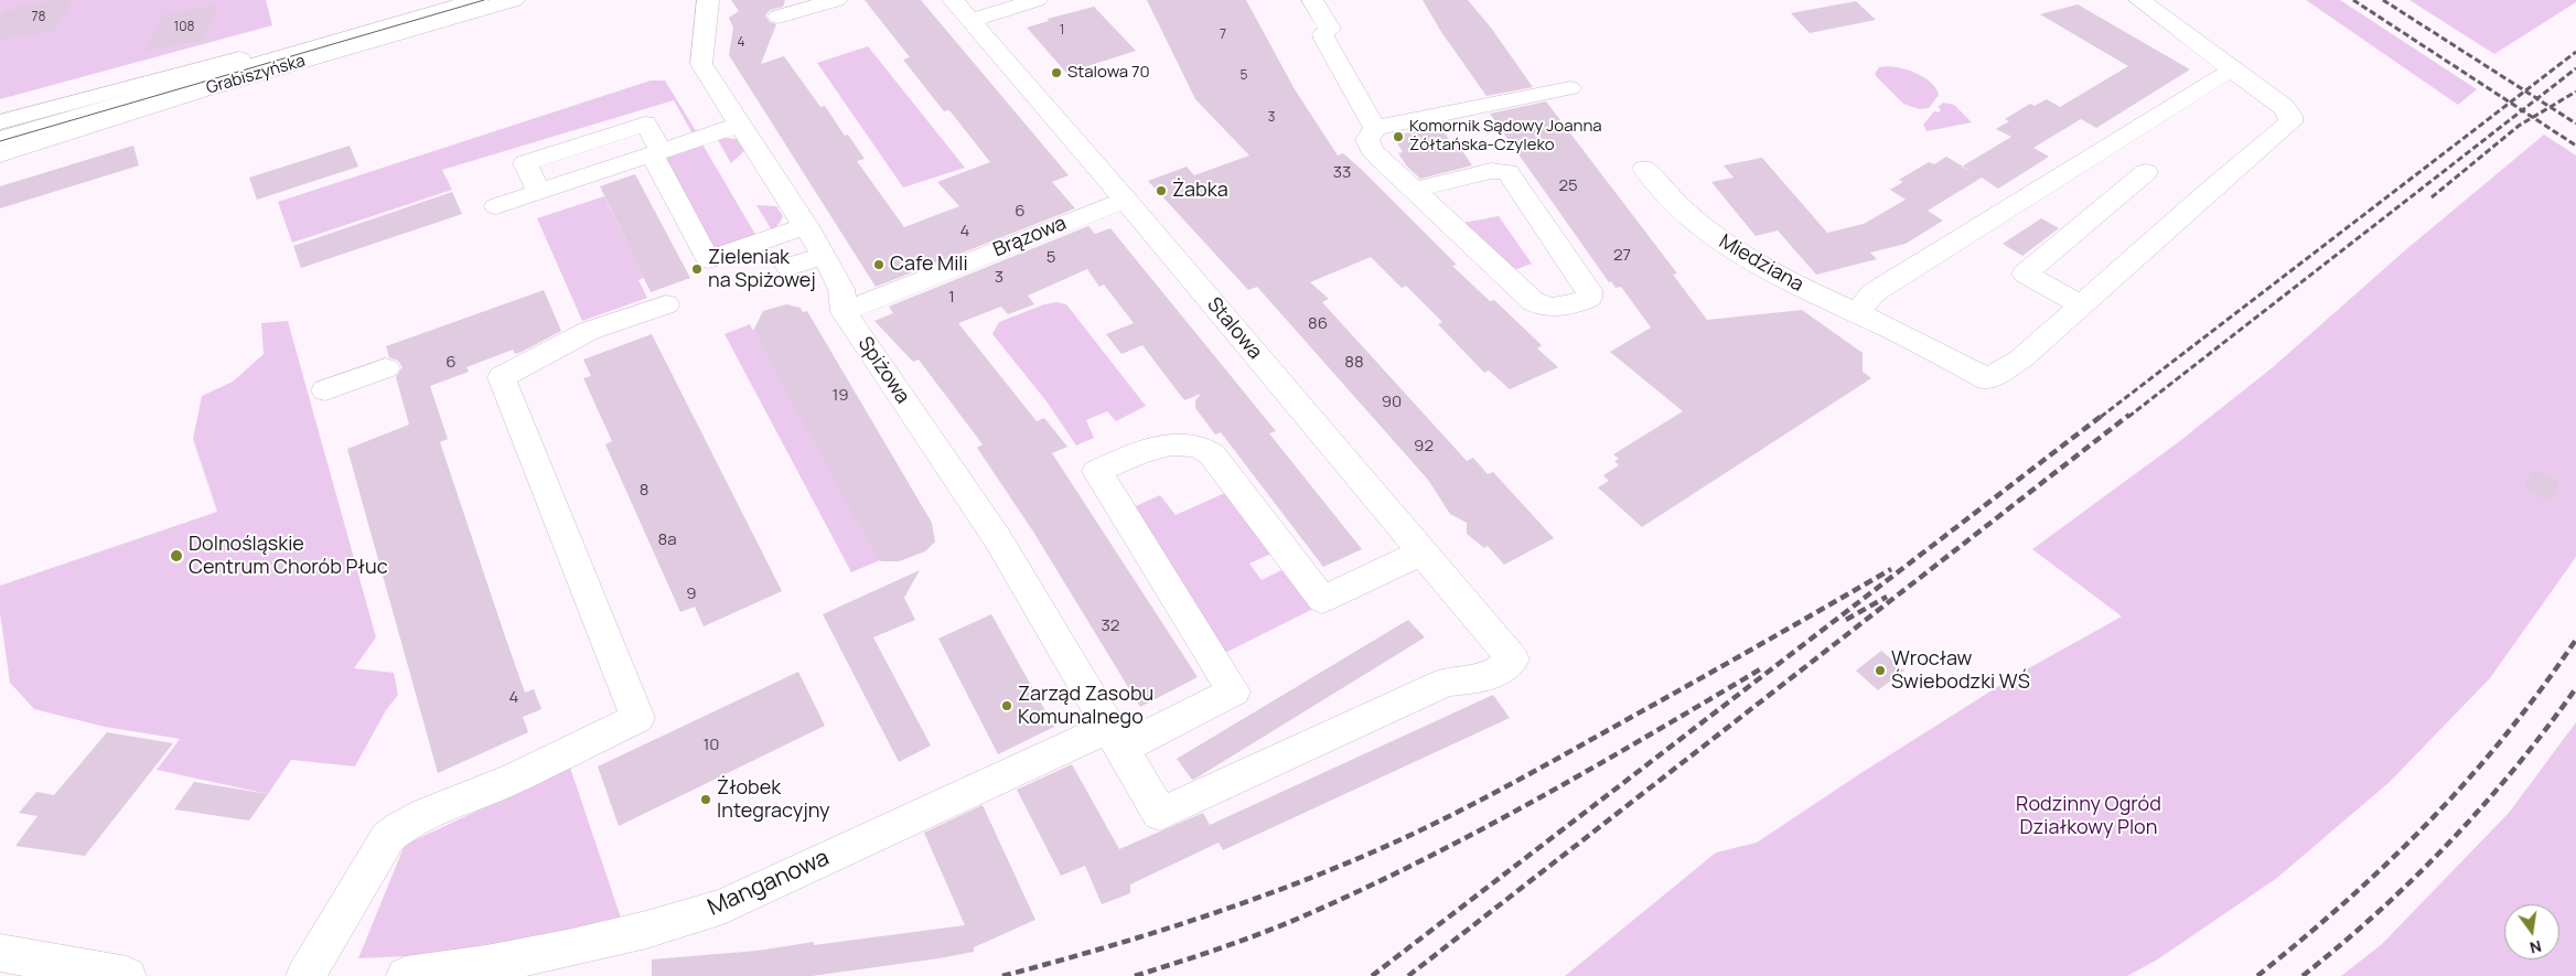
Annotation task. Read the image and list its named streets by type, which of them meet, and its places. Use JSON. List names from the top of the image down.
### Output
{
  "streets": {
    "street": [
      "Grabiszyńska",
      "Brązowa",
      "Miedziana",
      "Stalowa",
      "Spiżowa",
      "Manganowa"
    ]
  },
  "crossings": [
    ["Brązowa", "Stalowa"],
    ["Brązowa", "Spiżowa"],
    ["Stalowa", "Spiżowa"],
    ["Stalowa", "Manganowa"],
    ["Spiżowa", "Manganowa"]
  ],
  "parks": ["Rodzinny Ogród Działkowy Plon"],
  "places": [
    "Stalowa 70",
    "Komornik Sądowy Joanna Żółtańska-Czyleko",
    "Żabka",
    "Cafe Mili",
    "Zieleniak na Spiżowej",
    "Dolnośląskie Centrum Chorób Płuc",
    "Wrocław Świebodzki WŚ",
    "Zarząd Zasobu Komunalnego",
    "Żłobek Integracyjny"
  ],
  "house_numbers": [
    "78",
    "108",
    "1",
    "7",
    "4",
    "5",
    "3",
    "33",
    "25",
    "6",
    "4",
    "27",
    "5",
    "3",
    "1",
    "86",
    "6",
    "88",
    "19",
    "90",
    "92",
    "8",
    "8a",
    "9",
    "32",
    "4",
    "10"
  ],
  "north": "bottom"
}
